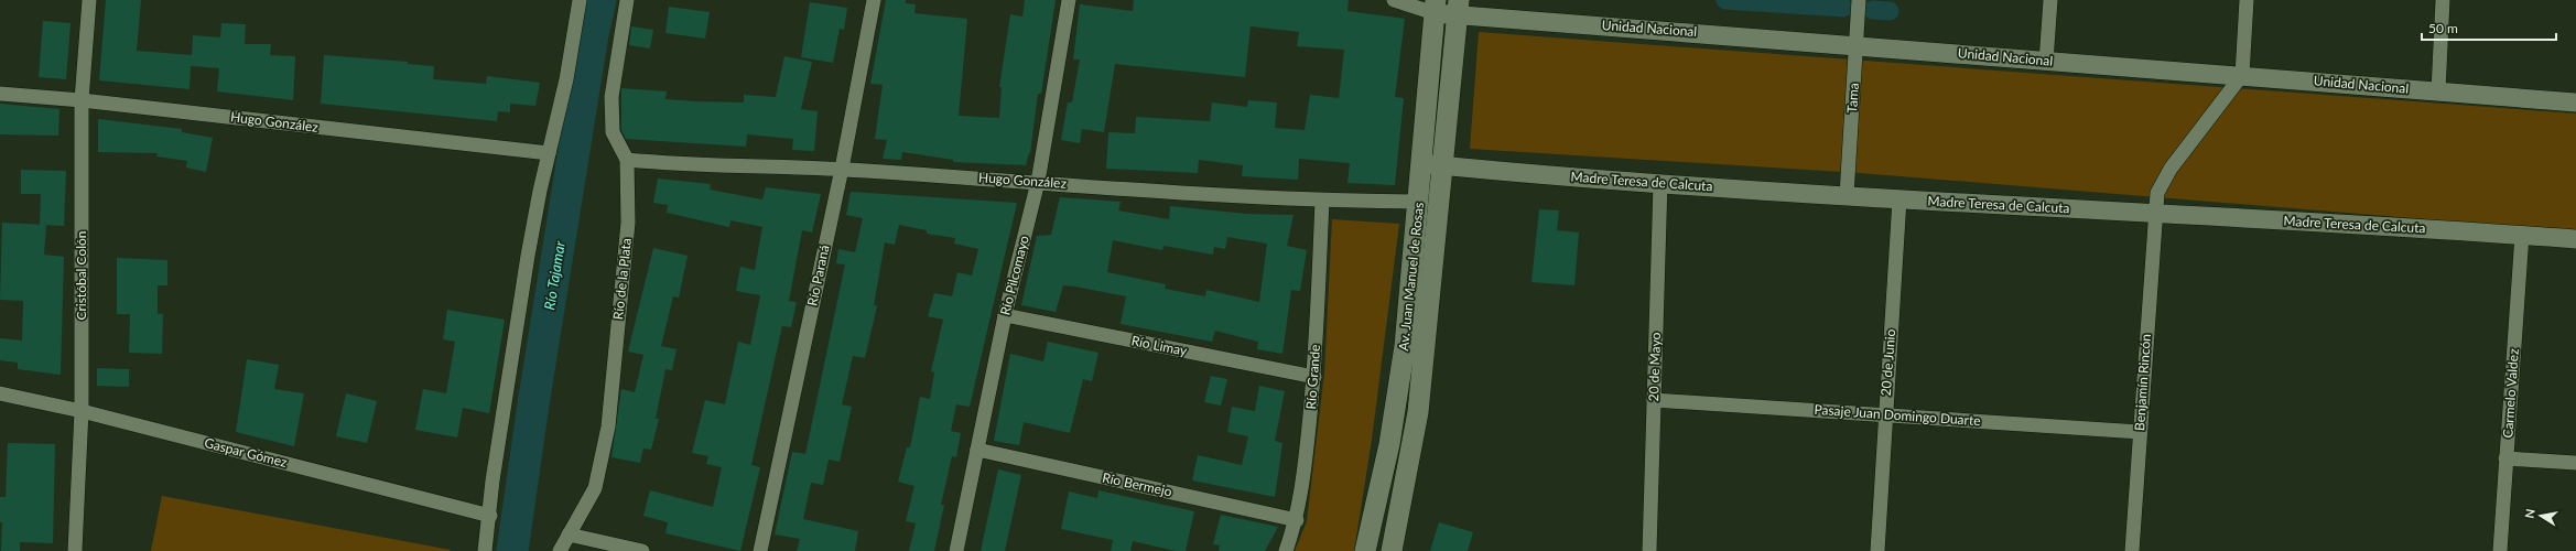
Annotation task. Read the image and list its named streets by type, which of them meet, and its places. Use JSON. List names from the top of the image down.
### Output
{
  "streets": {
    "main road": ["Av. Juan Manuel de Rosas"],
    "street": [
      "Unidad Nacional",
      "Tama",
      "Hugo González",
      "Madre Teresa de Calcuta",
      "Cristóbal Colón",
      "Río Paraná",
      "Río Pilcomayo",
      "Río de la Plata",
      "Río Limay",
      "20 de Junio",
      "20 de Mayo",
      "Río Grande",
      "Benjamín Rincón",
      "Carmelo Valdez",
      "Pasaje Juan Domingo Duarte",
      "Gaspar Gómez",
      "Río Bermejo"
    ]
  },
  "crossings": [
    ["Unidad Nacional", "Tama"],
    ["Unidad Nacional", "Av. Juan Manuel de Rosas"],
    ["Unidad Nacional", "Benjamín Rincón"],
    ["Tama", "Madre Teresa de Calcuta"],
    ["Hugo González", "Cristóbal Colón"],
    ["Hugo González", "Río Paraná"],
    ["Hugo González", "Río Pilcomayo"],
    ["Hugo González", "Av. Juan Manuel de Rosas"],
    ["Hugo González", "Río de la Plata"],
    ["Hugo González", "Río Grande"],
    ["Madre Teresa de Calcuta", "Av. Juan Manuel de Rosas"],
    ["Madre Teresa de Calcuta", "20 de Junio"],
    ["Madre Teresa de Calcuta", "20 de Mayo"],
    ["Madre Teresa de Calcuta", "Benjamín Rincón"],
    ["Madre Teresa de Calcuta", "Carmelo Valdez"],
    ["Cristóbal Colón", "Gaspar Gómez"],
    ["Río Pilcomayo", "Río Limay"],
    ["Río Pilcomayo", "Río Bermejo"],
    ["Río Limay", "Río Grande"],
    ["20 de Junio", "Pasaje Juan Domingo Duarte"],
    ["20 de Mayo", "Pasaje Juan Domingo Duarte"],
    ["Río Grande", "Río Bermejo"],
    ["Benjamín Rincón", "Pasaje Juan Domingo Duarte"]
  ],
  "water": ["Río Tajamar"],
  "scale_bar": "50 m",
  "north": "left"
}
